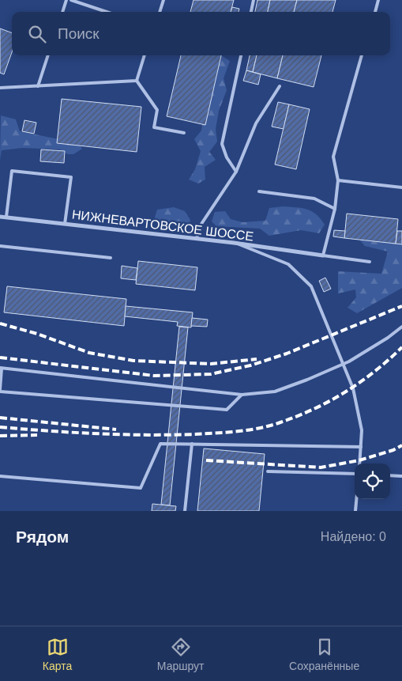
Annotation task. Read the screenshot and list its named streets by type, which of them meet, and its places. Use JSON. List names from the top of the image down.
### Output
{
  "streets": {
    "street": ["НИЖНЕВАРТОВСКОЕ ШОССЕ"]
  },
  "page": {
    "search": "Поиск",
    "heading": ["Рядом", "Найдено: 0"],
    "nav": ["Карта", "Маршрут", "Сохранённые"]
  }
}
